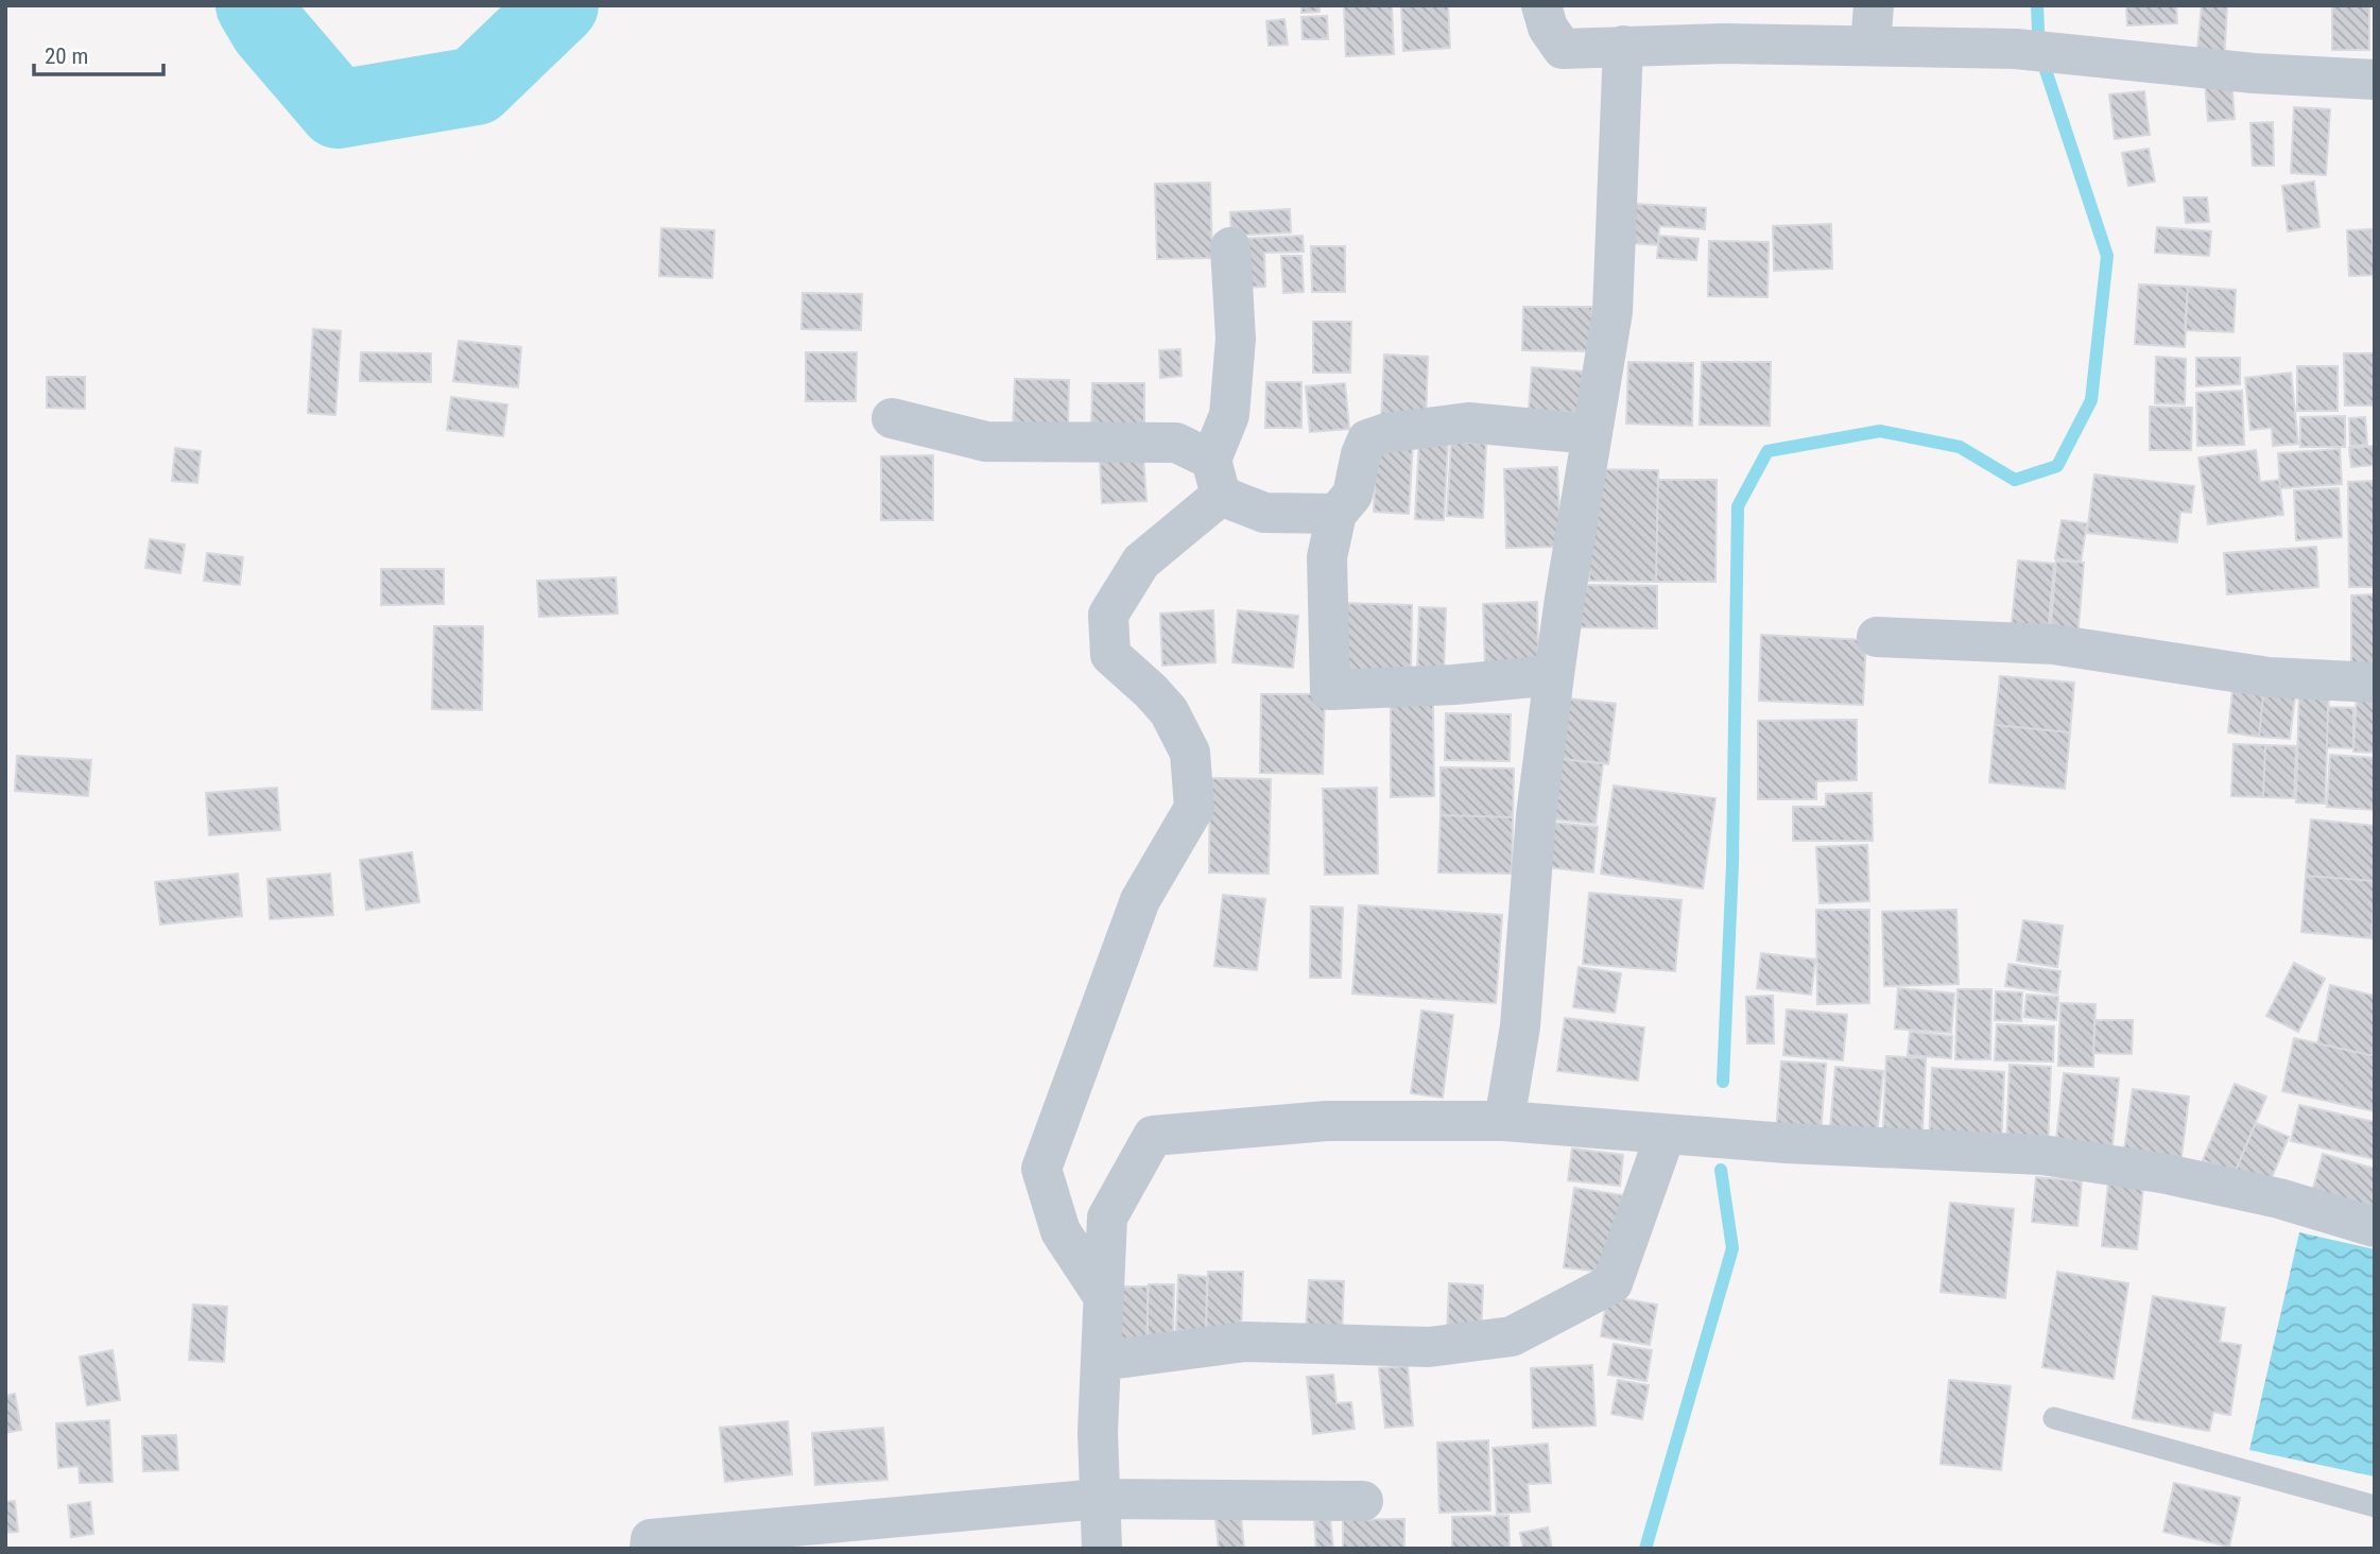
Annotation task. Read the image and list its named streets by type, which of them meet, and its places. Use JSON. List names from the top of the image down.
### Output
{
  "scale_bar": "20 m"
}
